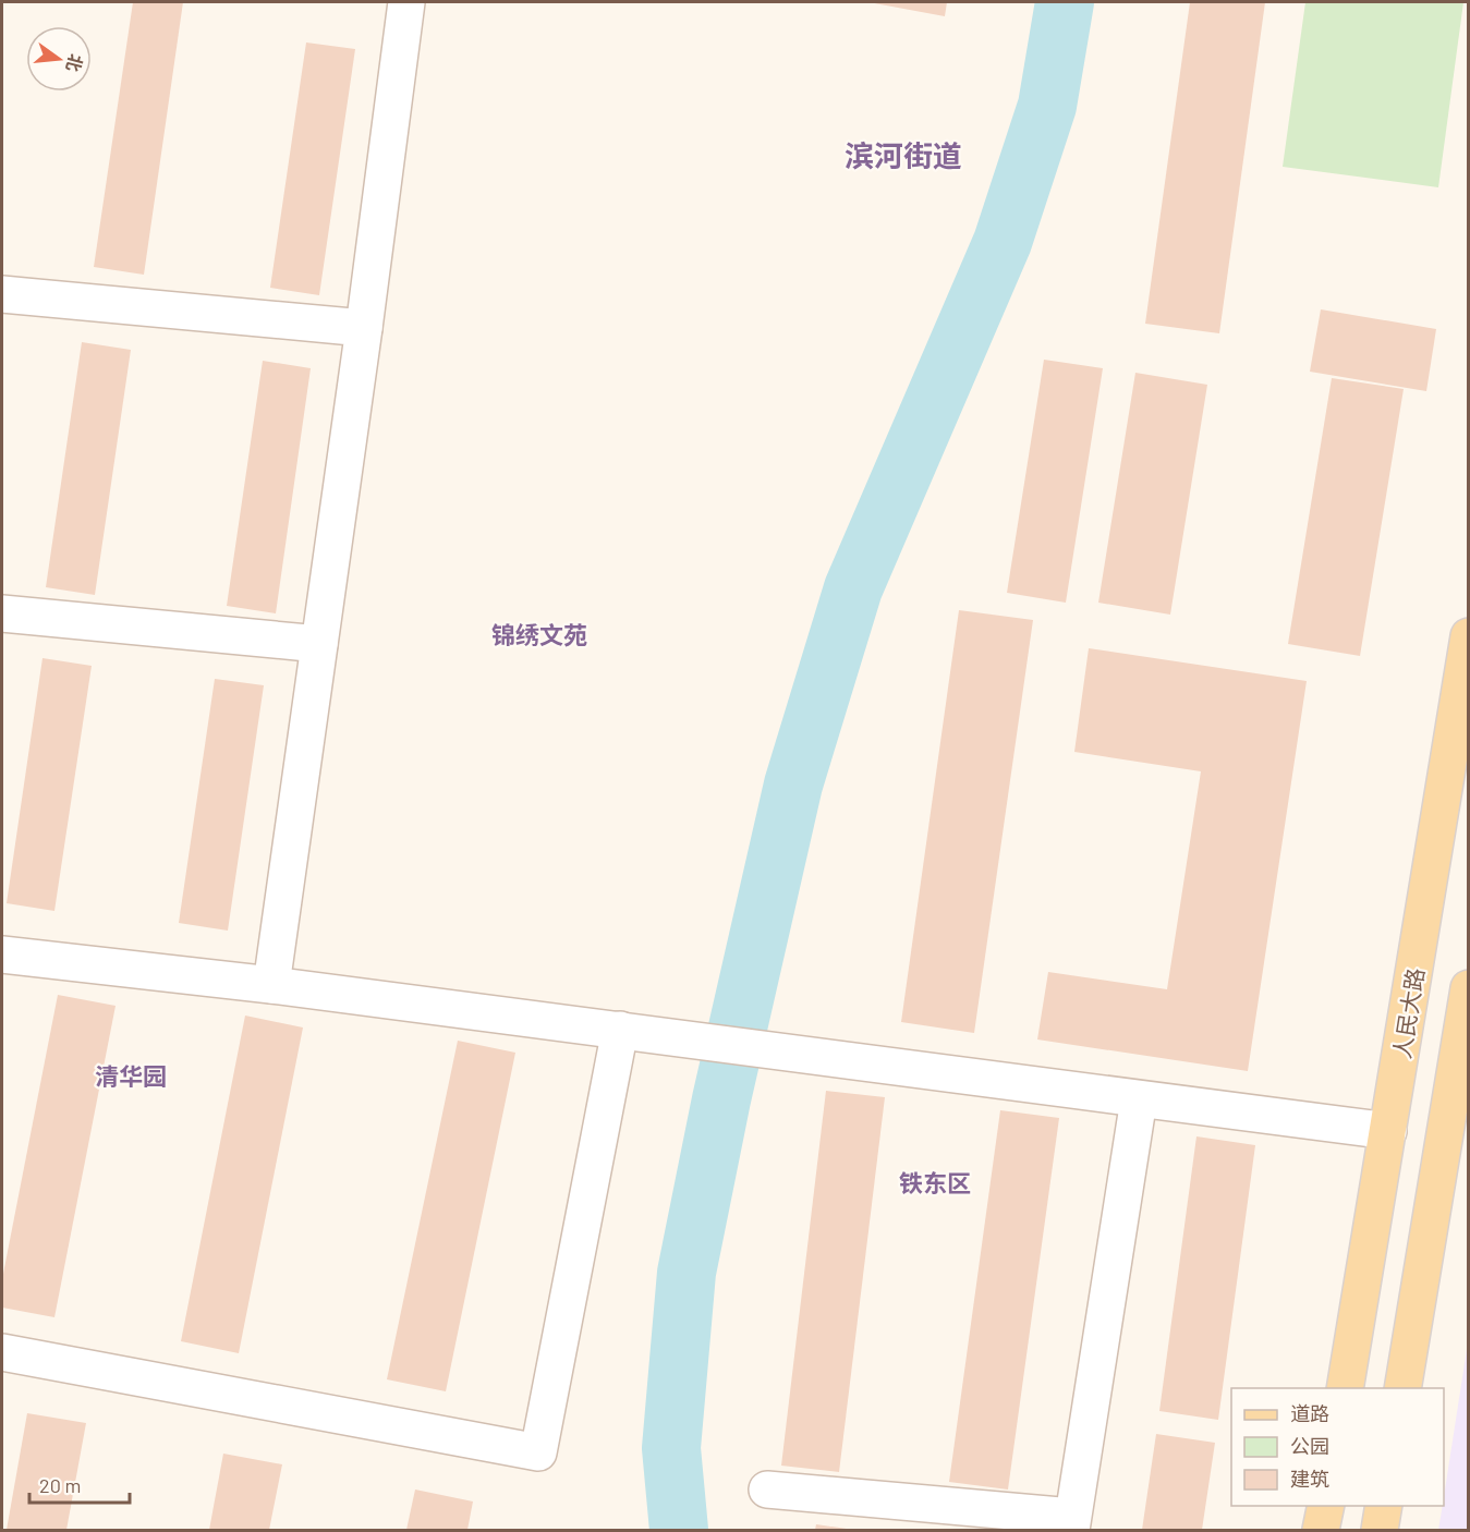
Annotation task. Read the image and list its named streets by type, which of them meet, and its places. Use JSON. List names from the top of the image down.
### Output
{
  "streets": {
    "main road": ["人民大路"]
  },
  "districts": [
    "滨河街道",
    "锦绣文苑",
    "清华园",
    "铁东区"
  ],
  "legend": ["道路", "公园", "建筑"],
  "scale_bar": "20 m",
  "north": "right"
}
